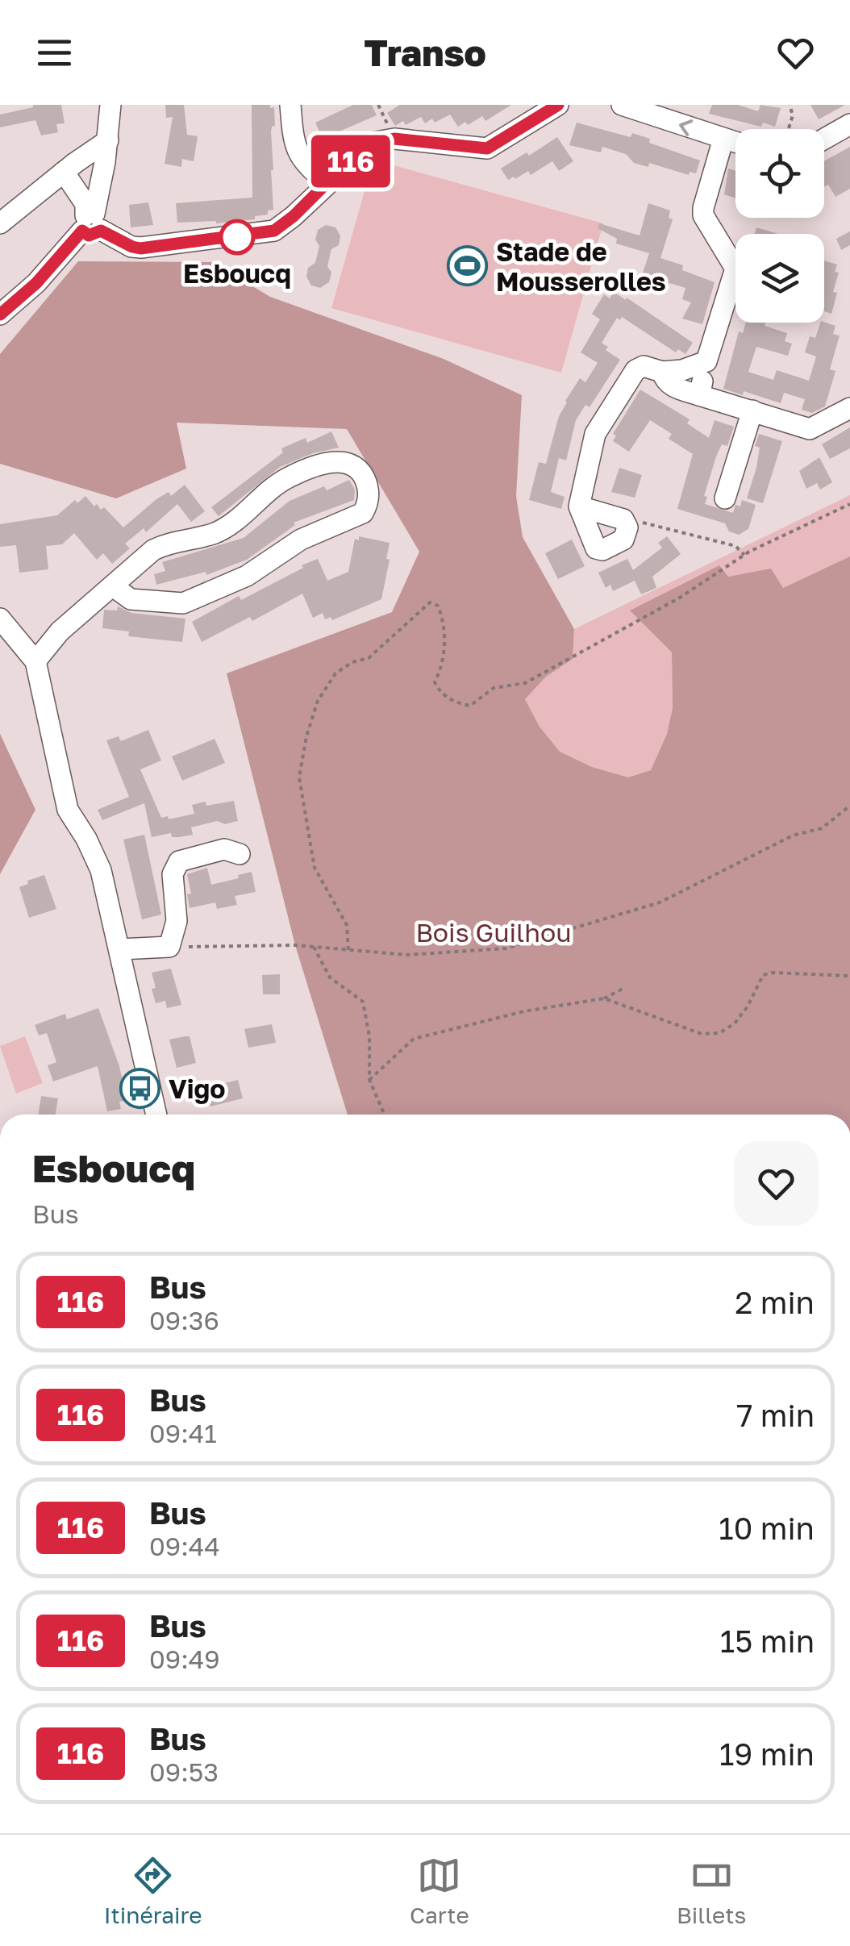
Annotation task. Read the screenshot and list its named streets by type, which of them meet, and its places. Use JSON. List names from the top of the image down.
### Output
{
  "parks": ["Bois Guilhou"],
  "places": {
    "other": ["Esboucq"],
    "sports": ["Stade de Mousserolles"],
    "bus stop": ["Vigo"]
  },
  "lines": ["bus line 116"],
  "page": {
    "header": "Transo",
    "on_map": "116",
    "heading": ["Esboucq", "Bus"],
    "list": [
      {
        "mark": "116",
        "name": "Bus",
        "note": "09:36",
        "value": "2 min"
      },
      {
        "mark": "116",
        "name": "Bus",
        "note": "09:41",
        "value": "7 min"
      },
      {
        "mark": "116",
        "name": "Bus",
        "note": "09:44",
        "value": "10 min"
      },
      {
        "mark": "116",
        "name": "Bus",
        "note": "09:49",
        "value": "15 min"
      },
      {
        "mark": "116",
        "name": "Bus",
        "note": "09:53",
        "value": "19 min"
      }
    ],
    "tabs": ["Itinéraire", "Carte", "Billets"]
  }
}
